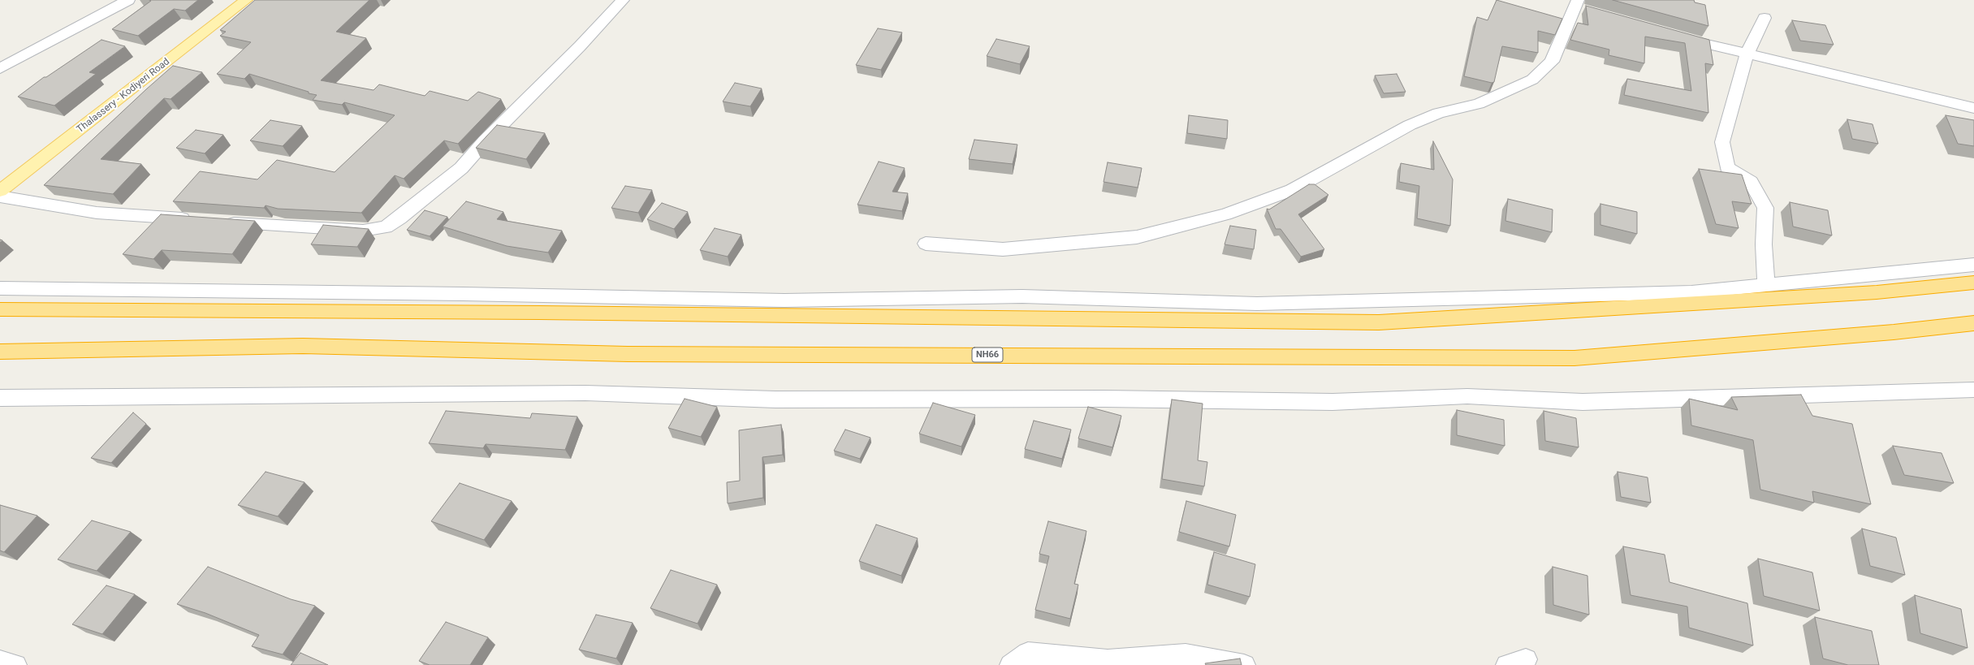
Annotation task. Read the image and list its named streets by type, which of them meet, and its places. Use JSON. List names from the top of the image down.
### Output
{
  "streets": {
    "highway": ["NH66"],
    "main road": ["Thalassery - Kodiyeri Road"]
  }
}
